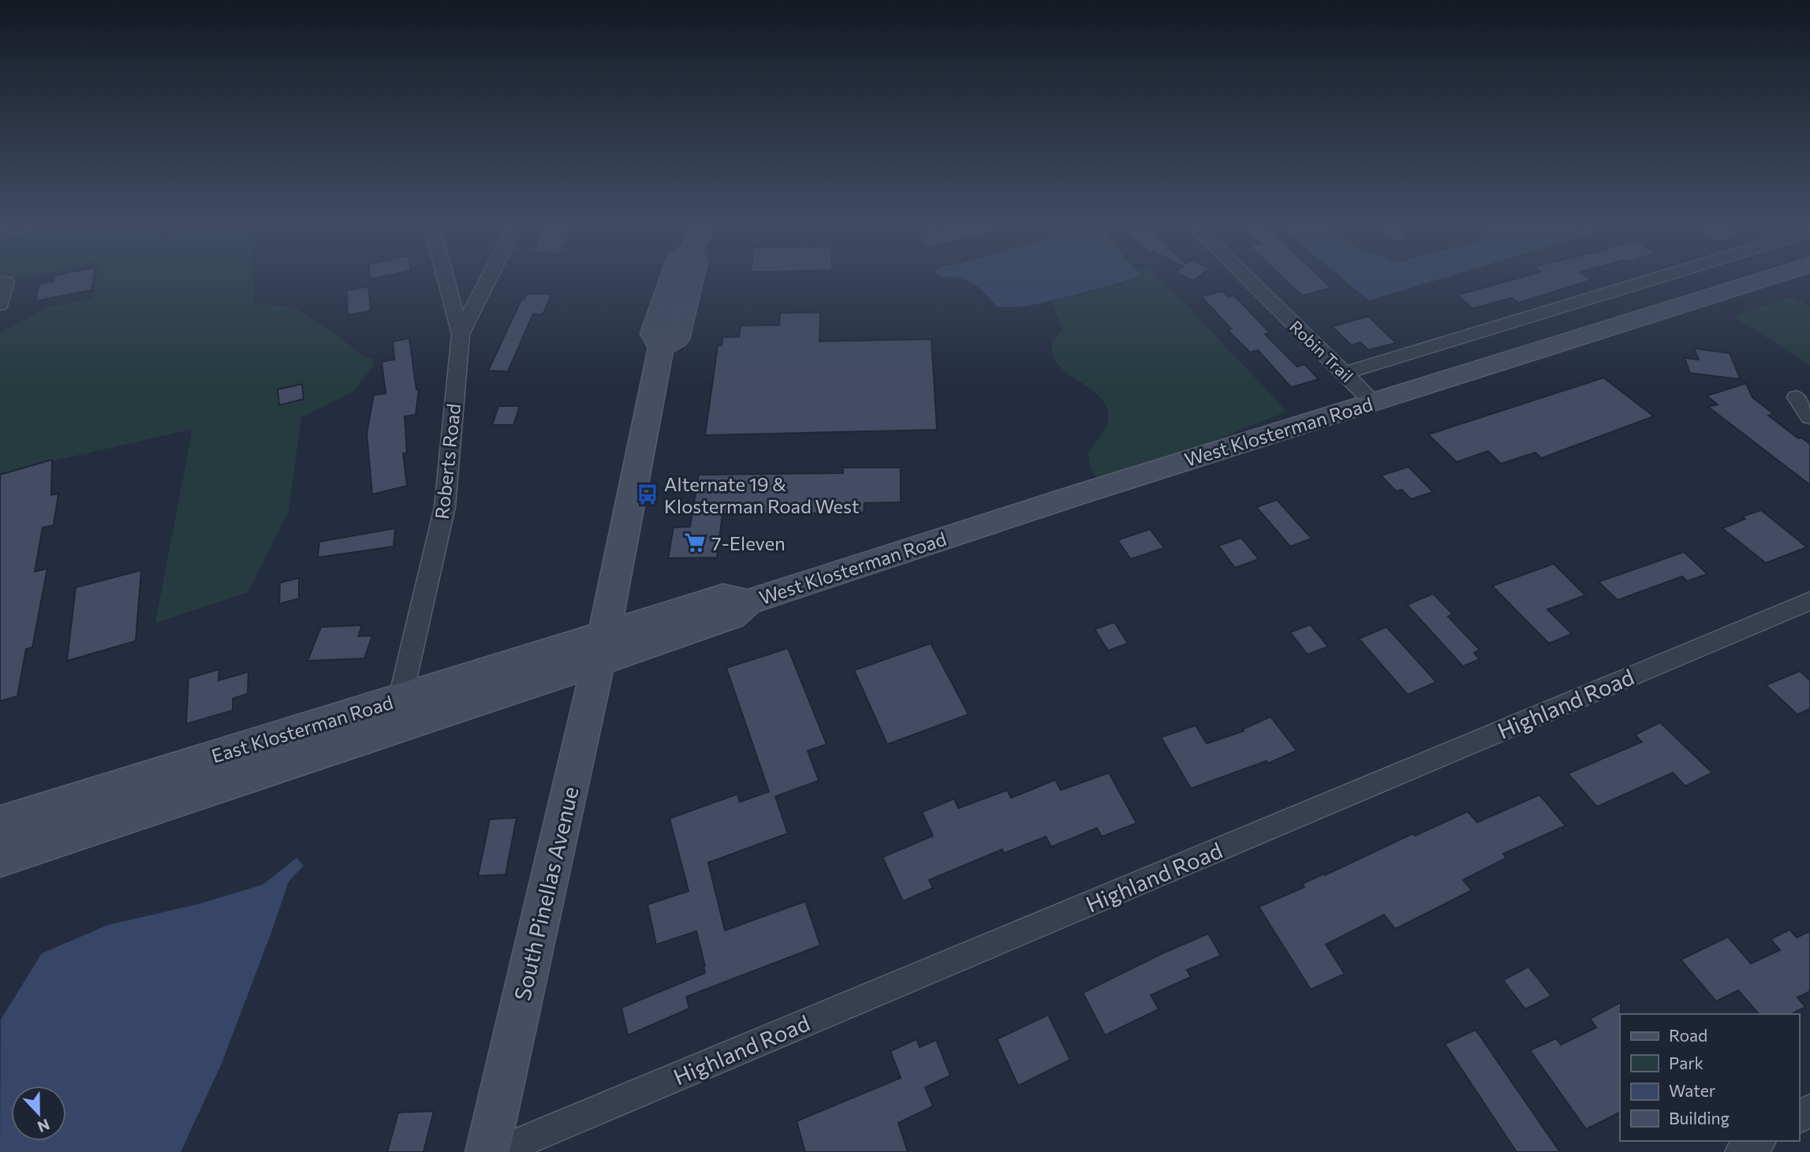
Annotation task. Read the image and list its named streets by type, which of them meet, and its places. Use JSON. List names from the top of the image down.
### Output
{
  "streets": {
    "main road": ["West Klosterman Road", "East Klosterman Road", "South Pinellas Avenue"],
    "street": ["Robin Trail", "Roberts Road", "Highland Road"]
  },
  "crossings": [
    ["Robin Trail", "West Klosterman Road"],
    ["West Klosterman Road", "East Klosterman Road"],
    ["West Klosterman Road", "South Pinellas Avenue"],
    ["Roberts Road", "East Klosterman Road"],
    ["East Klosterman Road", "South Pinellas Avenue"]
  ],
  "places": {
    "bus stop": ["Alternate 19 & Klosterman Road West"],
    "supermarket": ["7-Eleven"]
  },
  "legend": [
    "Road",
    "Park",
    "Water",
    "Building"
  ],
  "north": "bottom"
}
